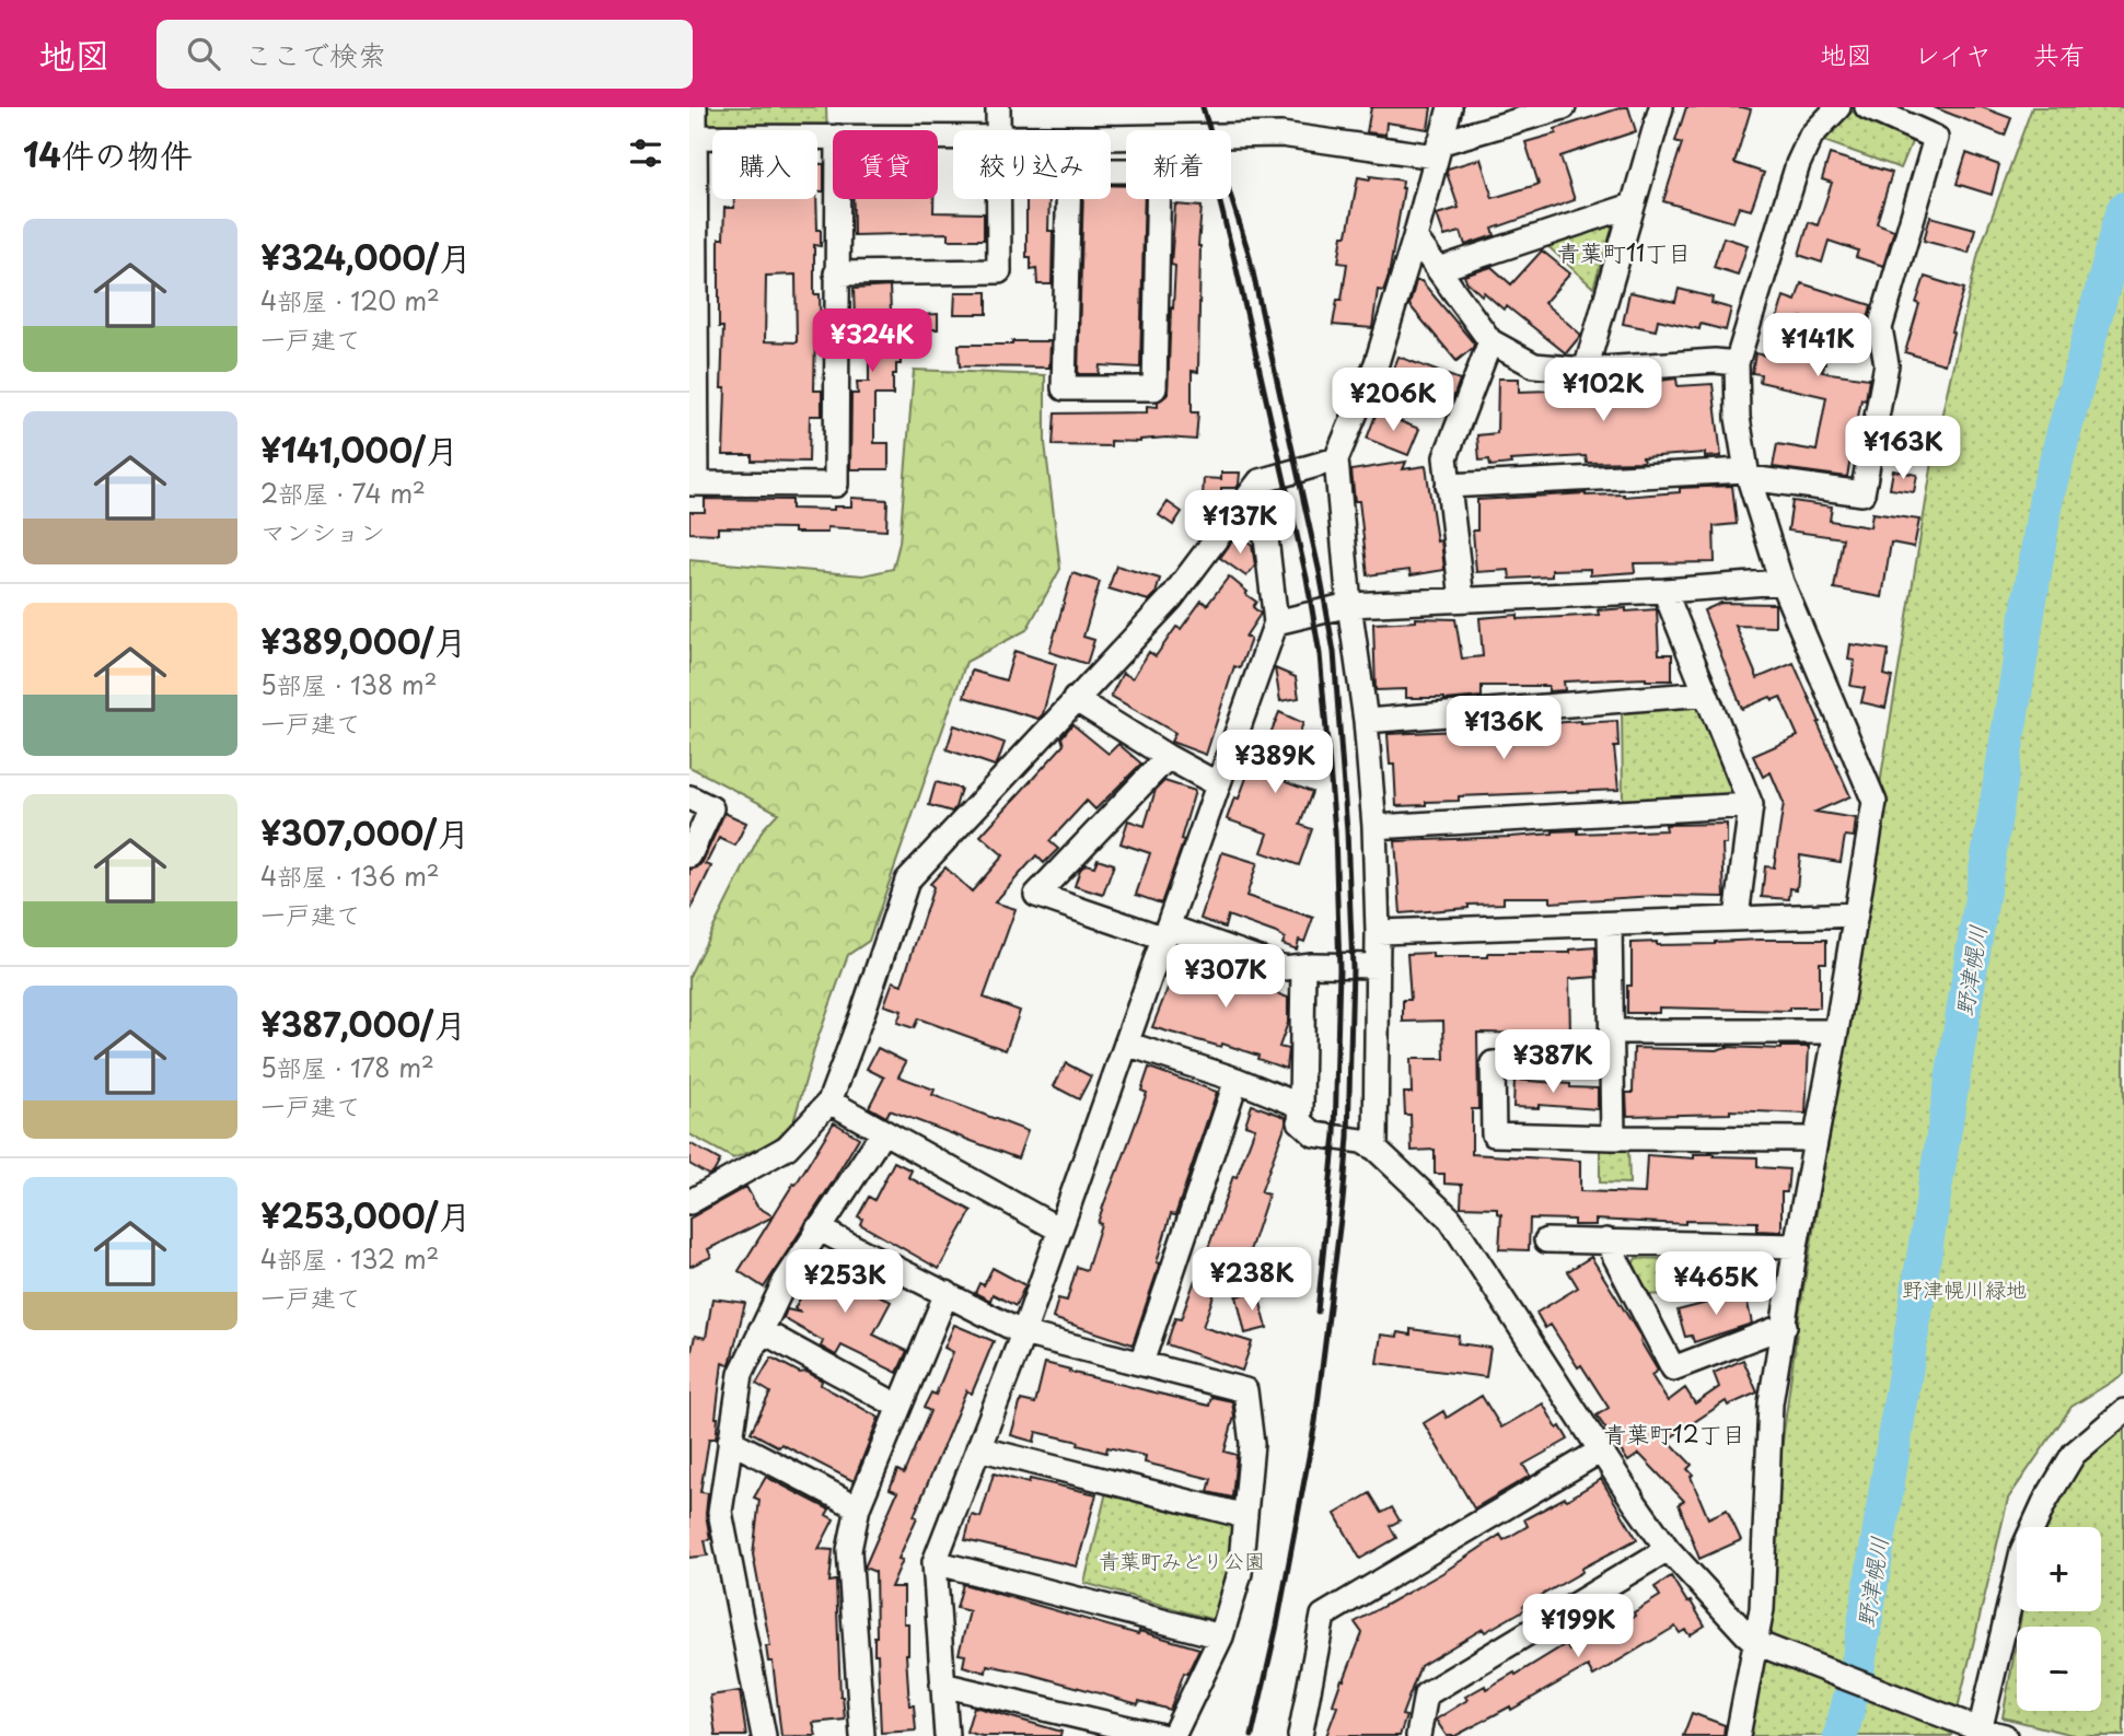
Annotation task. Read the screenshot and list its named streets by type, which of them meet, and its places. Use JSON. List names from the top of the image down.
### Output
{
  "districts": ["青葉町11丁目", "青葉町12丁目"],
  "water": ["野津幌川"],
  "parks": ["野津幌川緑地", "青葉町みどり公園"],
  "page": {
    "header": "地図",
    "search": "ここで検索",
    "nav": ["地図", "レイヤ", "共有"],
    "heading": "14件の物件",
    "chip": [
      "購入",
      "賃貸",
      "絞り込み",
      "新着"
    ],
    "list": [
      {
        "name": "¥324,000/月",
        "note": "4部屋 · 120 m² · 一戸建て"
      },
      {
        "name": "¥141,000/月",
        "note": "2部屋 · 74 m² · マンション"
      },
      {
        "name": "¥389,000/月",
        "note": "5部屋 · 138 m² · 一戸建て"
      },
      {
        "name": "¥307,000/月",
        "note": "4部屋 · 136 m² · 一戸建て"
      },
      {
        "name": "¥387,000/月",
        "note": "5部屋 · 178 m² · 一戸建て"
      },
      {
        "name": "¥253,000/月",
        "note": "4部屋 · 132 m² · 一戸建て"
      }
    ],
    "price": [
      "¥324K",
      "¥141K",
      "¥102K",
      "¥206K",
      "¥163K",
      "¥137K",
      "¥136K",
      "¥389K",
      "¥307K",
      "¥387K",
      "¥238K",
      "¥253K",
      "¥465K",
      "¥199K"
    ],
    "map_buttons": ["+", "−"]
  }
}
